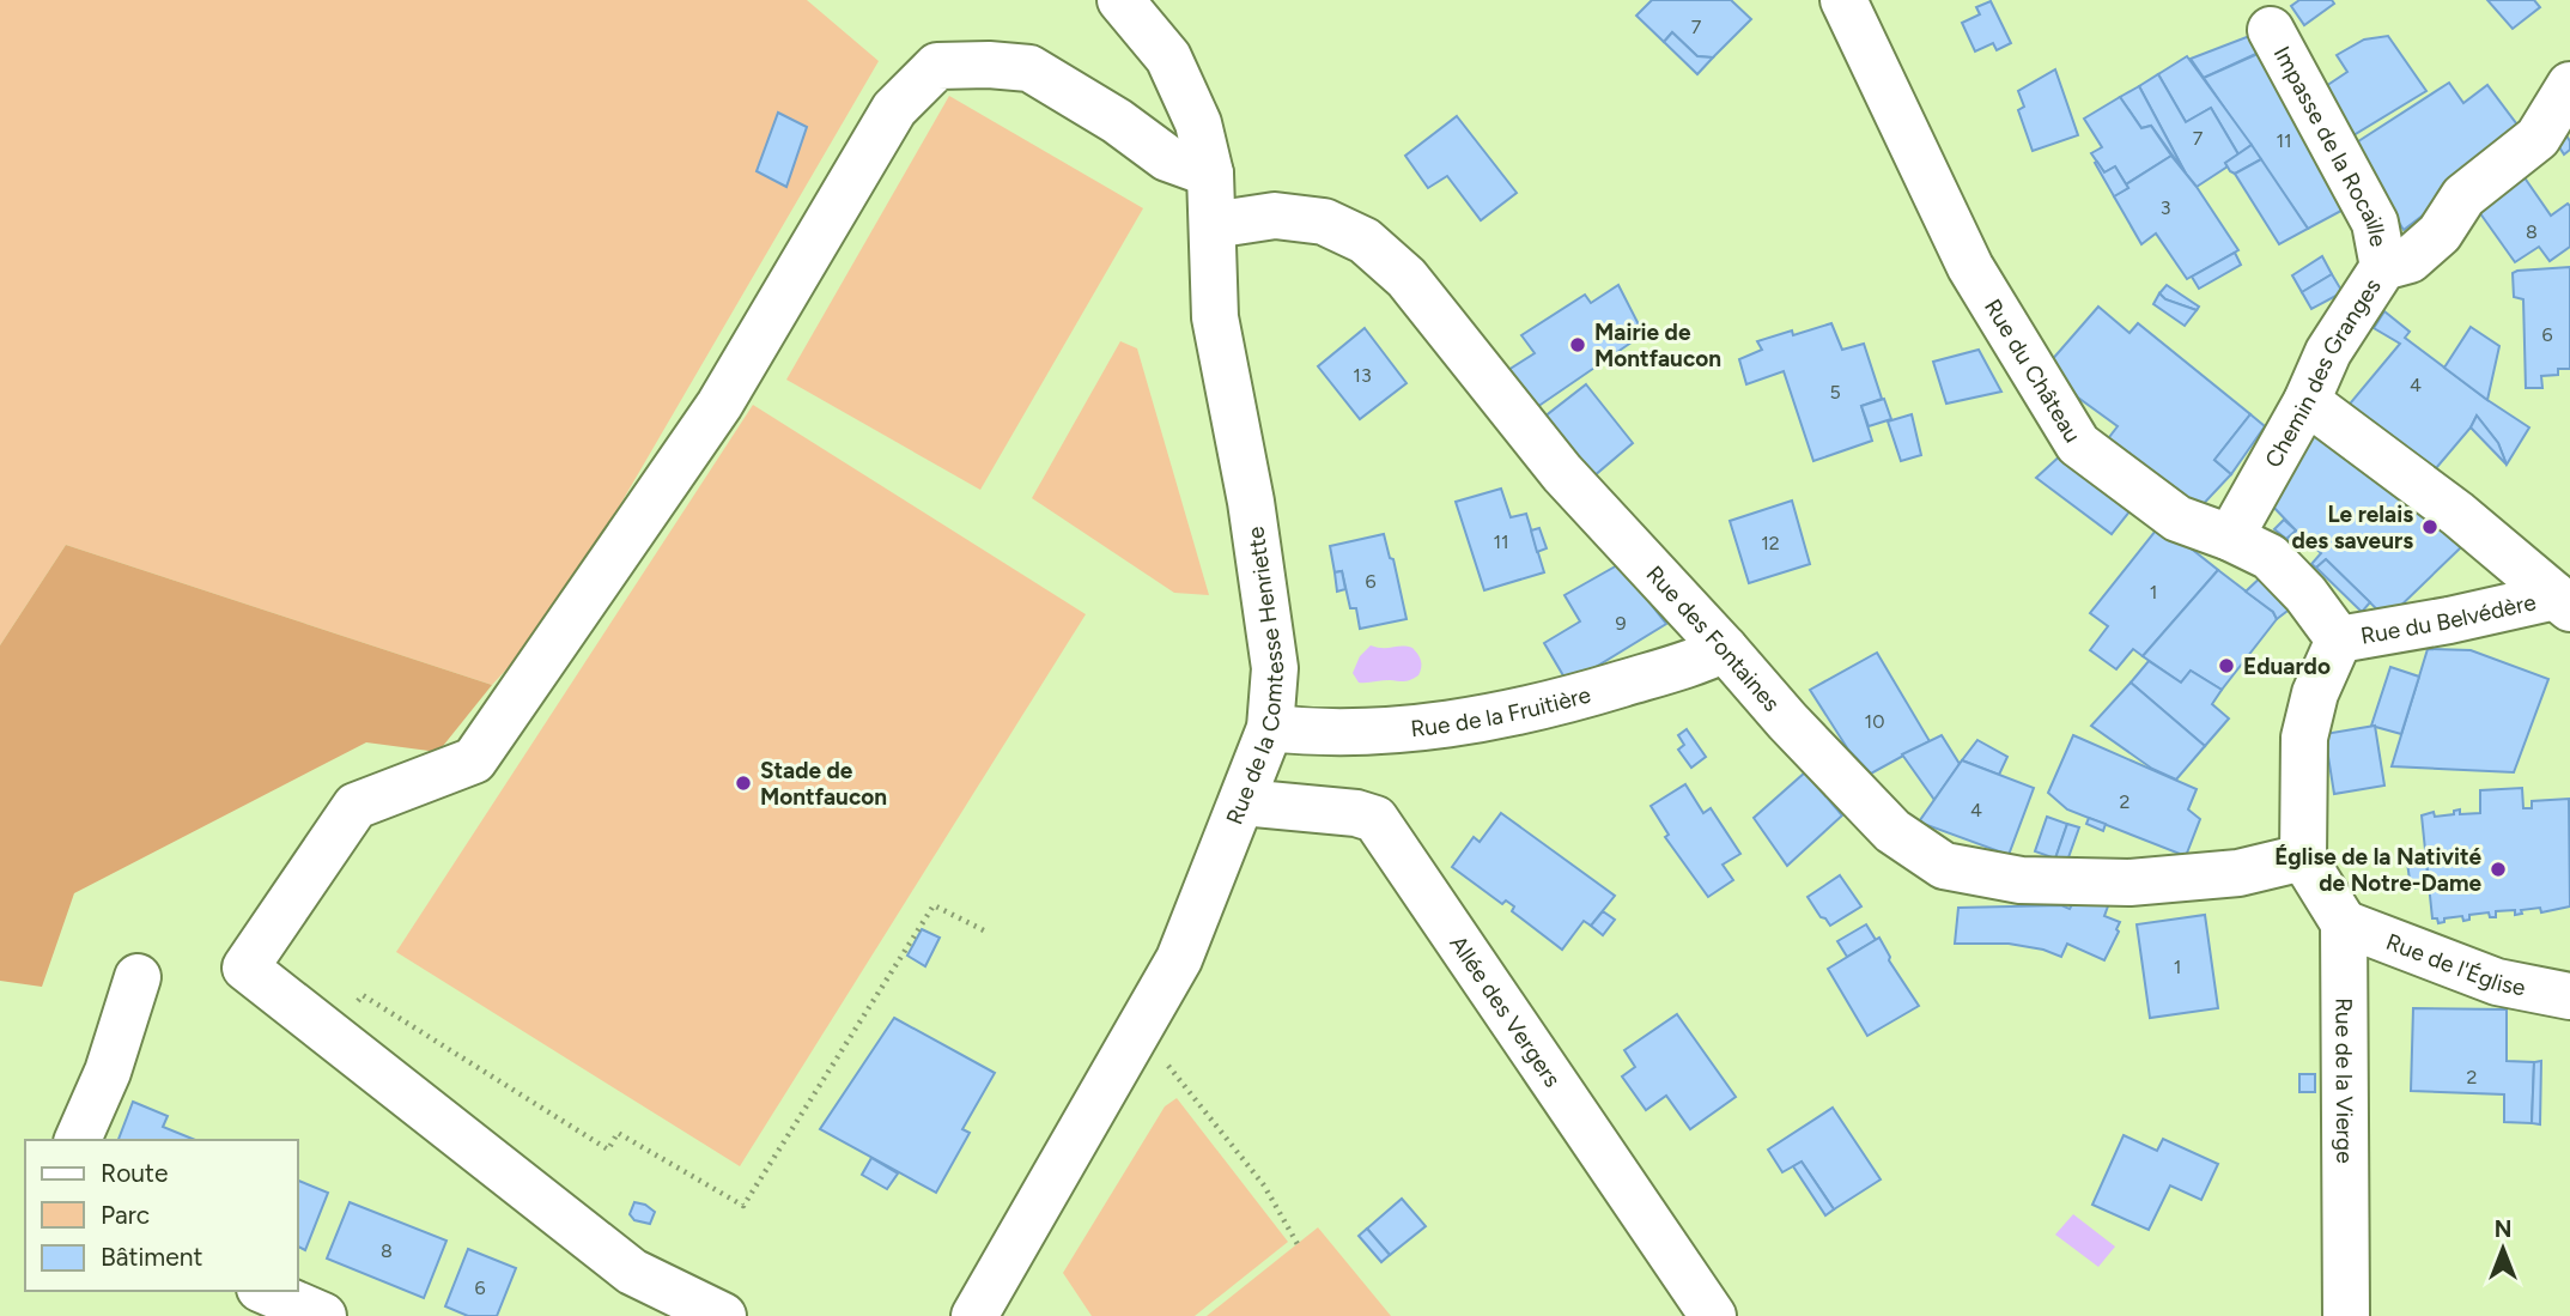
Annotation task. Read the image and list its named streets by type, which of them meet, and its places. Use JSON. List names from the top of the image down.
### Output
{
  "streets": {
    "street": [
      "Impasse de la Rocaille",
      "Rue du Château",
      "Chemin des Granges",
      "Rue du Belvédère",
      "Rue des Fontaines",
      "Rue de la Comtesse Henriette",
      "Rue de la Fruitière",
      "Rue de l'Église",
      "Allée des Vergers",
      "Rue de la Vierge"
    ]
  },
  "crossings": [
    ["Impasse de la Rocaille", "Chemin des Granges"],
    ["Rue du Château", "Chemin des Granges"],
    ["Rue du Château", "Rue du Belvédère"],
    ["Rue des Fontaines", "Rue de la Comtesse Henriette"],
    ["Rue des Fontaines", "Rue de la Fruitière"],
    ["Rue de la Comtesse Henriette", "Rue de la Fruitière"],
    ["Rue de la Comtesse Henriette", "Allée des Vergers"],
    ["Rue de l'Église", "Rue de la Vierge"]
  ],
  "places": [
    "Mairie de Montfaucon",
    "Le relais des saveurs",
    "Eduardo",
    "Stade de Montfaucon",
    "Église de la Nativité de Notre-Dame"
  ],
  "house_numbers": [
    "7",
    "7",
    "11",
    "3",
    "8",
    "6",
    "13",
    "4",
    "5",
    "11",
    "12",
    "6",
    "1",
    "9",
    "10",
    "2",
    "4",
    "1",
    "2",
    "8",
    "6"
  ],
  "legend": ["Route", "Parc", "Bâtiment"],
  "north": "top"
}
